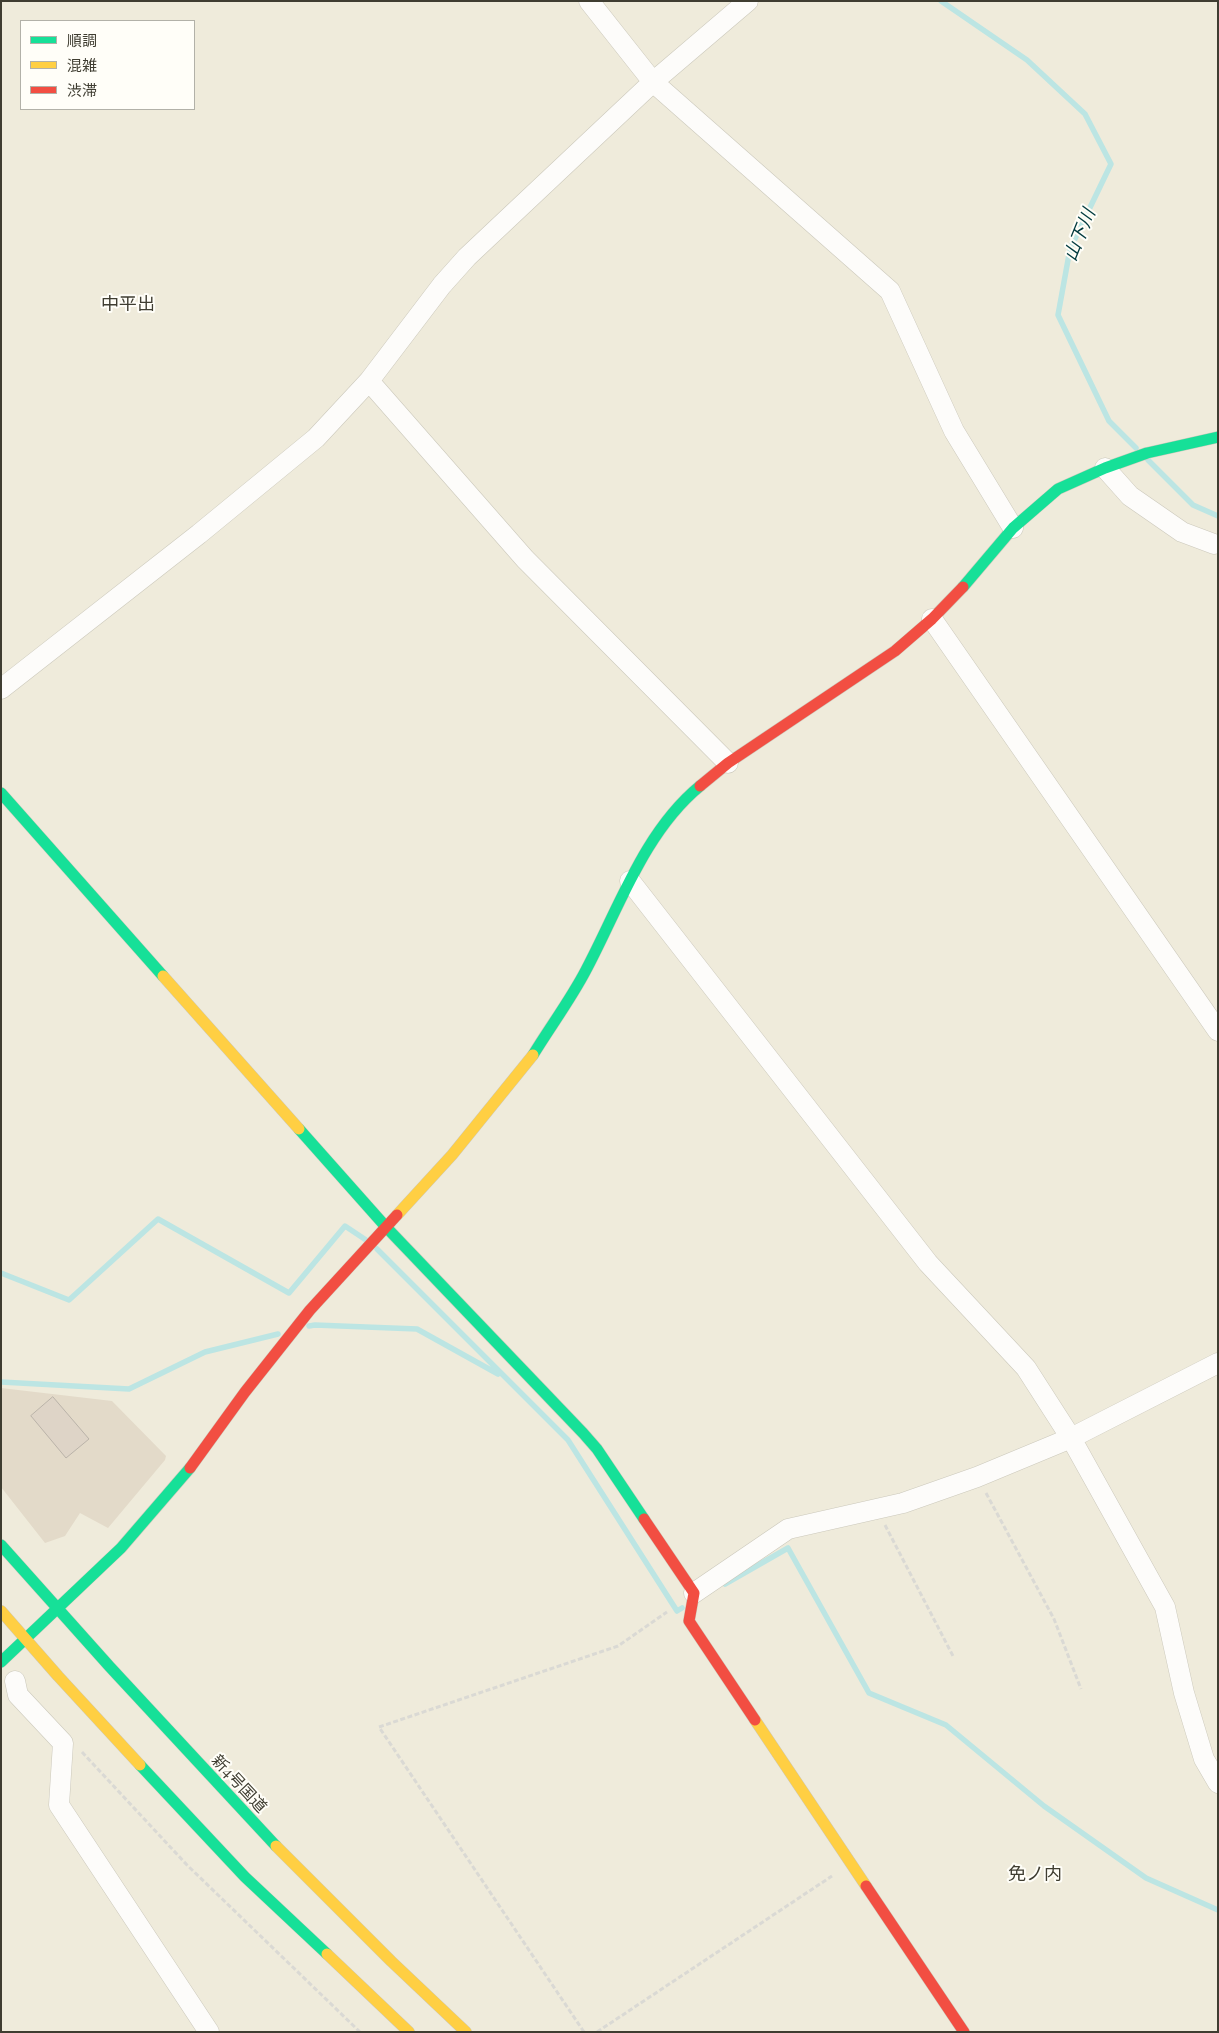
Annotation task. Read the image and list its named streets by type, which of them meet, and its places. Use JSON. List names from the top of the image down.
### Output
{
  "streets": {
    "main road": ["新4号国道"]
  },
  "districts": ["中平出", "免ノ内"],
  "water": ["山下川"],
  "legend": ["順調", "混雑", "渋滞"]
}
